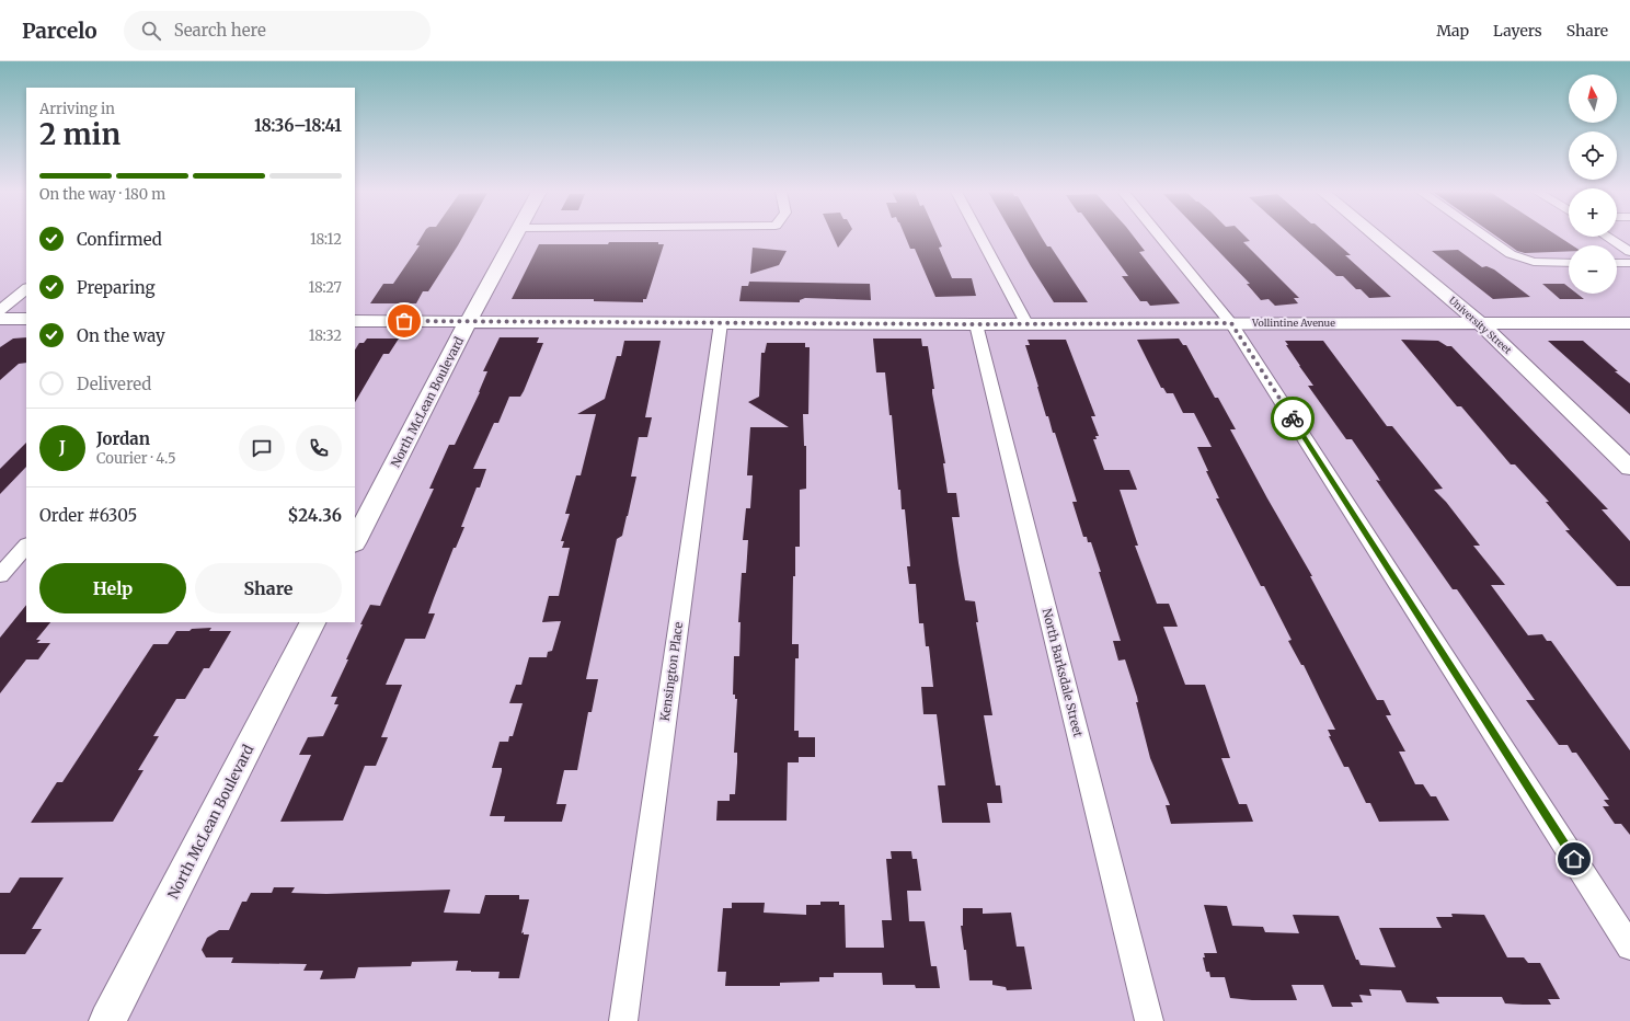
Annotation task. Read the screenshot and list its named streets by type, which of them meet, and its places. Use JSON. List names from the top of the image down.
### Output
{
  "streets": {
    "street": [
      "Vollintine Avenue",
      "University Street",
      "North McLean Boulevard",
      "Kensington Place",
      "North Barksdale Street"
    ]
  },
  "crossings": [
    ["Vollintine Avenue", "University Street"],
    ["Vollintine Avenue", "North McLean Boulevard"],
    ["Vollintine Avenue", "Kensington Place"],
    ["Vollintine Avenue", "North Barksdale Street"]
  ],
  "north": "top",
  "page": {
    "header": "Parcelo",
    "search": "Search here",
    "nav": ["Map", "Layers", "Share"],
    "map_buttons": ["+", "−"],
    "heading": ["2 min", "Arriving in", "18:36–18:41"],
    "panel": [
      "Jordan",
      "Courier · 4.5",
      "Order #6305",
      "$24.36"
    ],
    "bar": "On the way · 180 m",
    "list": [
      ["Confirmed", "18:12"],
      ["Preparing", "18:27"],
      ["On the way", "18:32"],
      "Delivered"
    ],
    "round": "J",
    "buttons": ["Help", "Share"]
  }
}
